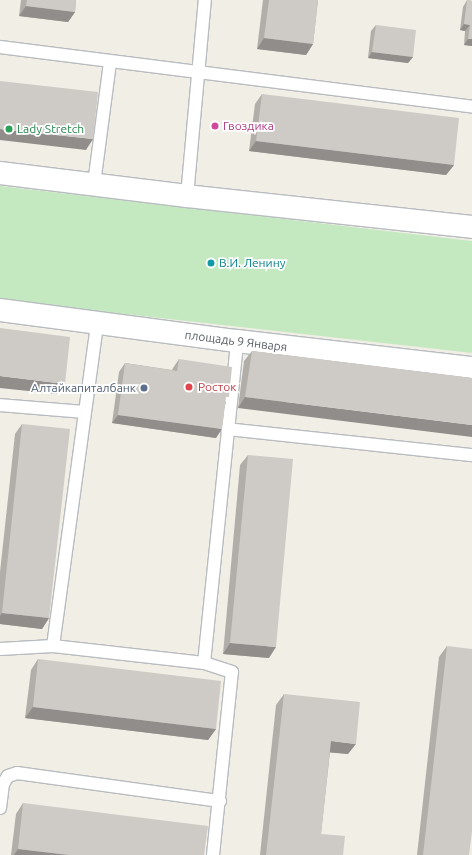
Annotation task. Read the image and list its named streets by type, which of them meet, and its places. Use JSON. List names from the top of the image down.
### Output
{
  "streets": {
    "street": ["площадь 9 Января"]
  },
  "places": [
    "Гвоздика",
    "Lady Stretch",
    "В.И. Ленину",
    "Росток",
    "Алтайкапиталбанк"
  ]
}
